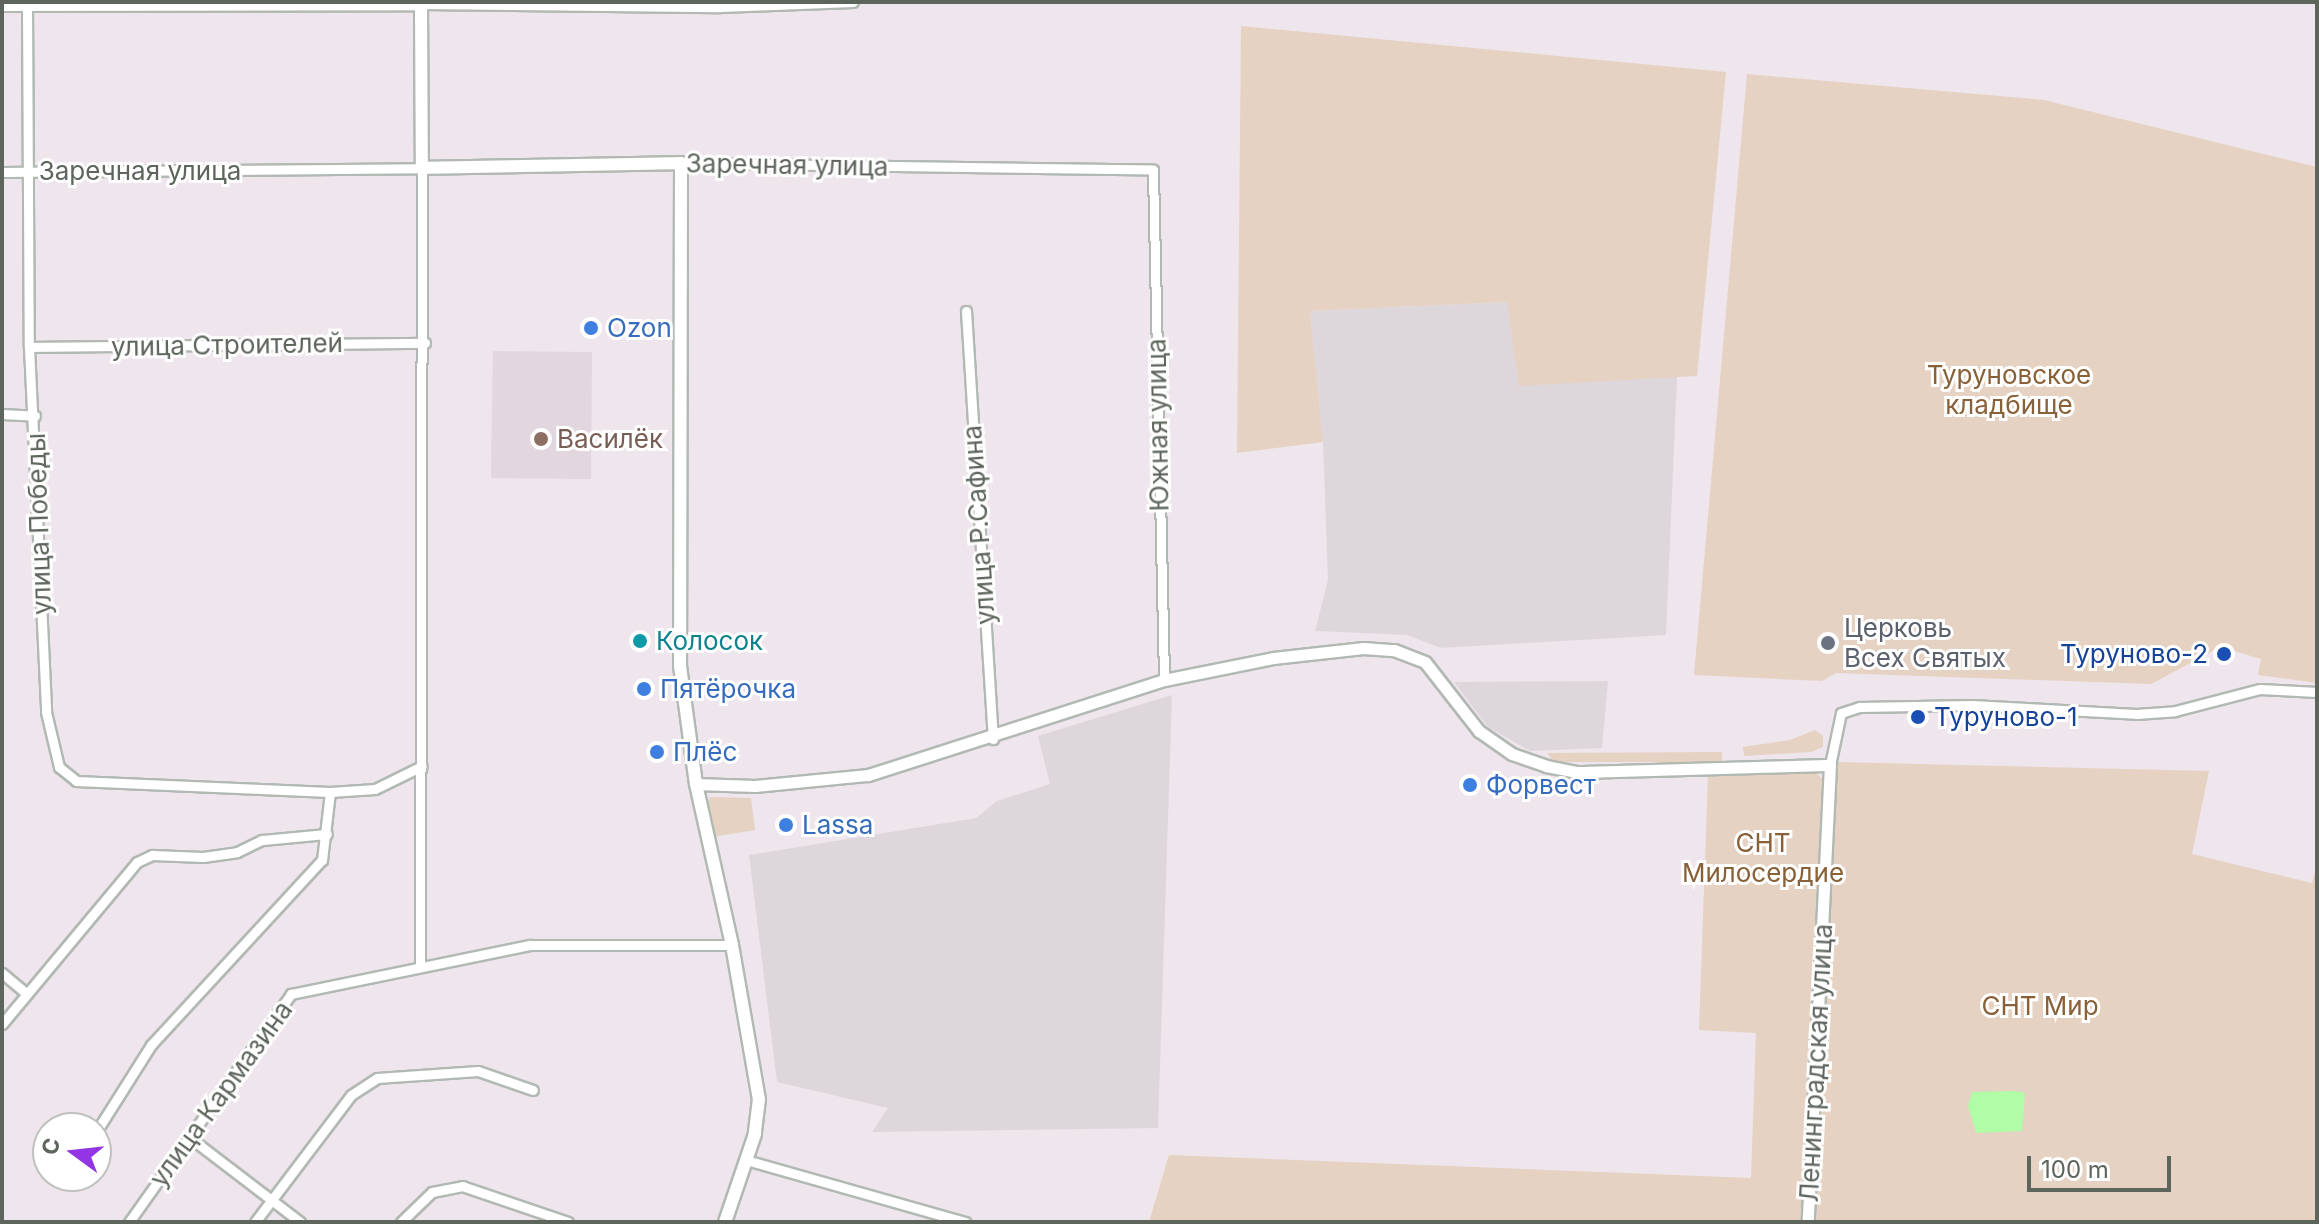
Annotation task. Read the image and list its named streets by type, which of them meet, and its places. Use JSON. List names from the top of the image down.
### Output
{
  "streets": {
    "main road": ["Заречная улица"],
    "street": [
      "улица Строителей",
      "Южная улица",
      "улица Победы",
      "улица Р.Сафина",
      "Ленинградская улица",
      "улица Кармазина"
    ]
  },
  "crossings": [
    ["Заречная улица", "Южная улица"],
    ["Заречная улица", "улица Победы"],
    ["улица Строителей", "улица Победы"]
  ],
  "parks": ["Туруновское кладбище", "СНТ Милосердие", "СНТ Мир"],
  "places": [
    "Ozon",
    "Василёк",
    "Колосок",
    "Церковь Всех Святых",
    "Туруново-2",
    "Пятёрочка",
    "Туруново-1",
    "Плёс",
    "Форвест",
    "Lassa"
  ],
  "scale_bar": "100 m",
  "north": "left"
}
